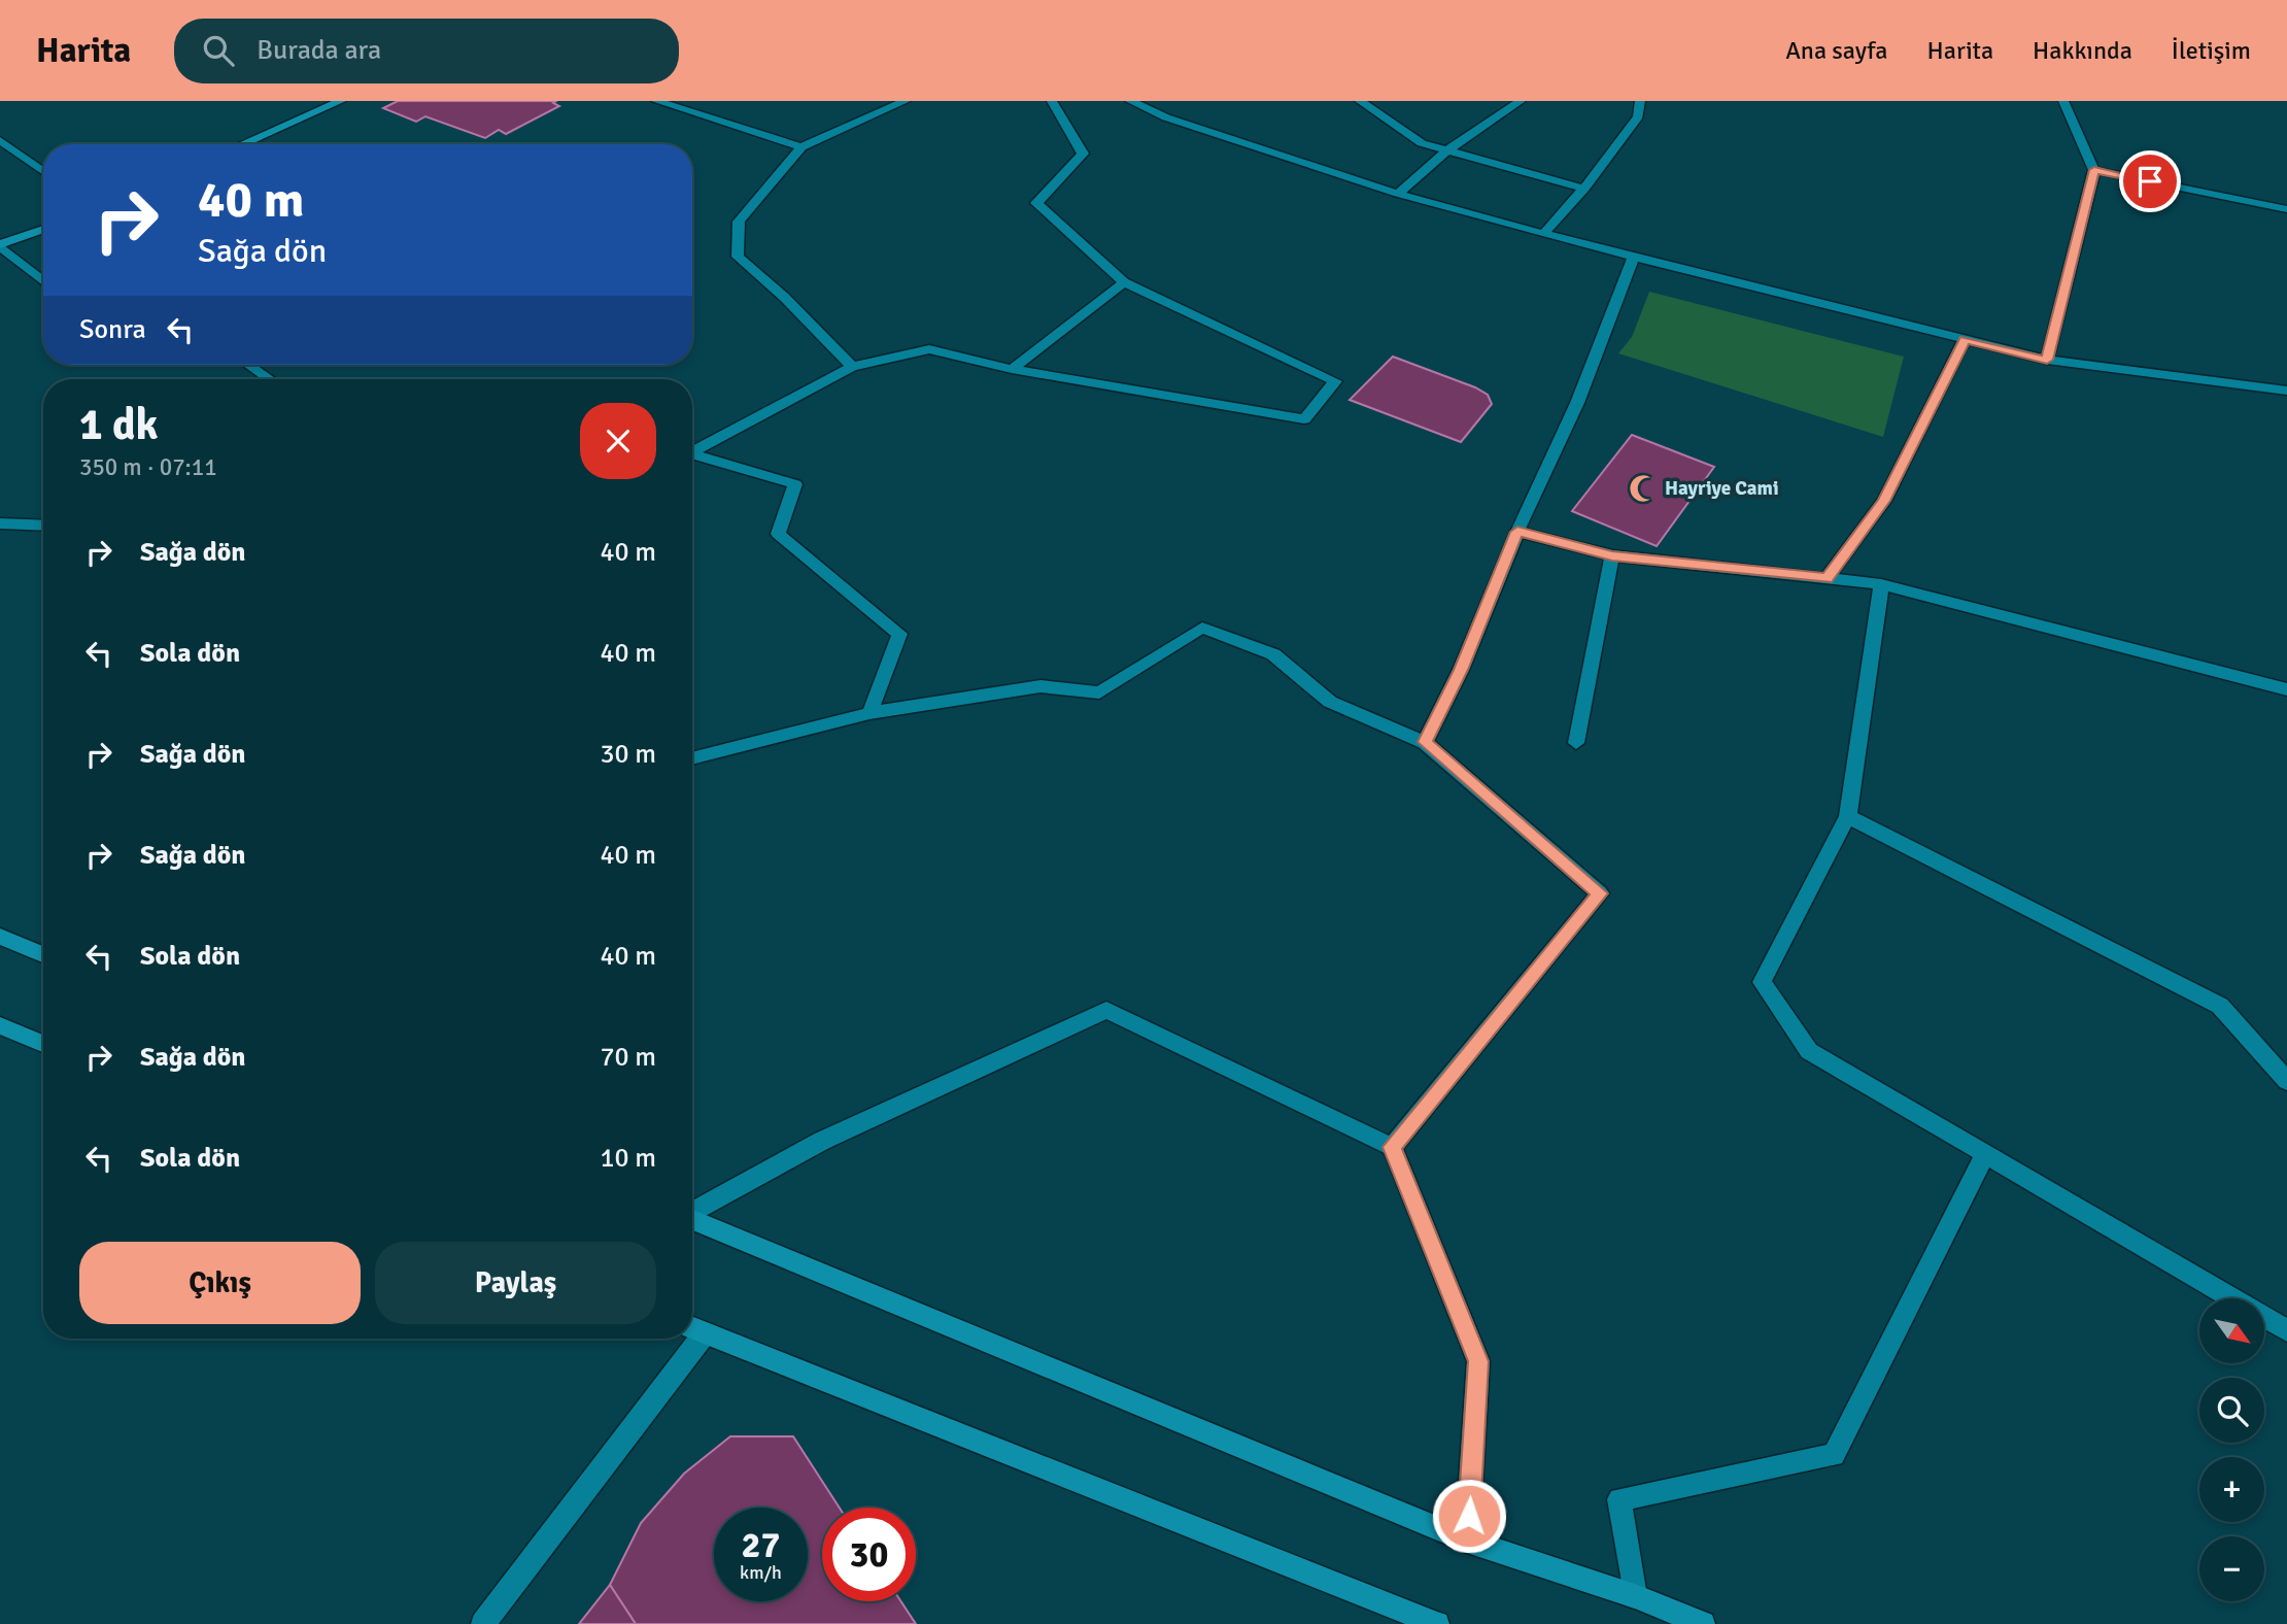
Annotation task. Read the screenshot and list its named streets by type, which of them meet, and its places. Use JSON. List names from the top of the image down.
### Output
{
  "places": {
    "mosque": ["Hayriye Cami"]
  },
  "north": "bottom right",
  "page": {
    "header": "Harita",
    "search": "Burada ara",
    "nav": [
      "Ana sayfa",
      "Harita",
      "Hakkında",
      "İletişim"
    ],
    "turn": ["40 m", "Sağa dön"],
    "then": "Sonra",
    "heading": ["1 dk", "350 m · 07:11"],
    "list": [
      {
        "name": "Sağa dön",
        "value": "40 m"
      },
      {
        "name": "Sola dön",
        "value": "40 m"
      },
      {
        "name": "Sağa dön",
        "value": "30 m"
      },
      {
        "name": "Sağa dön",
        "value": "40 m"
      },
      {
        "name": "Sola dön",
        "value": "40 m"
      },
      {
        "name": "Sağa dön",
        "value": "70 m"
      },
      {
        "name": "Sola dön",
        "value": "10 m"
      }
    ],
    "buttons": ["Çıkış", "Paylaş"],
    "map_buttons": ["+", "−"],
    "speed": "27 km/h",
    "limit": "30"
  }
}
